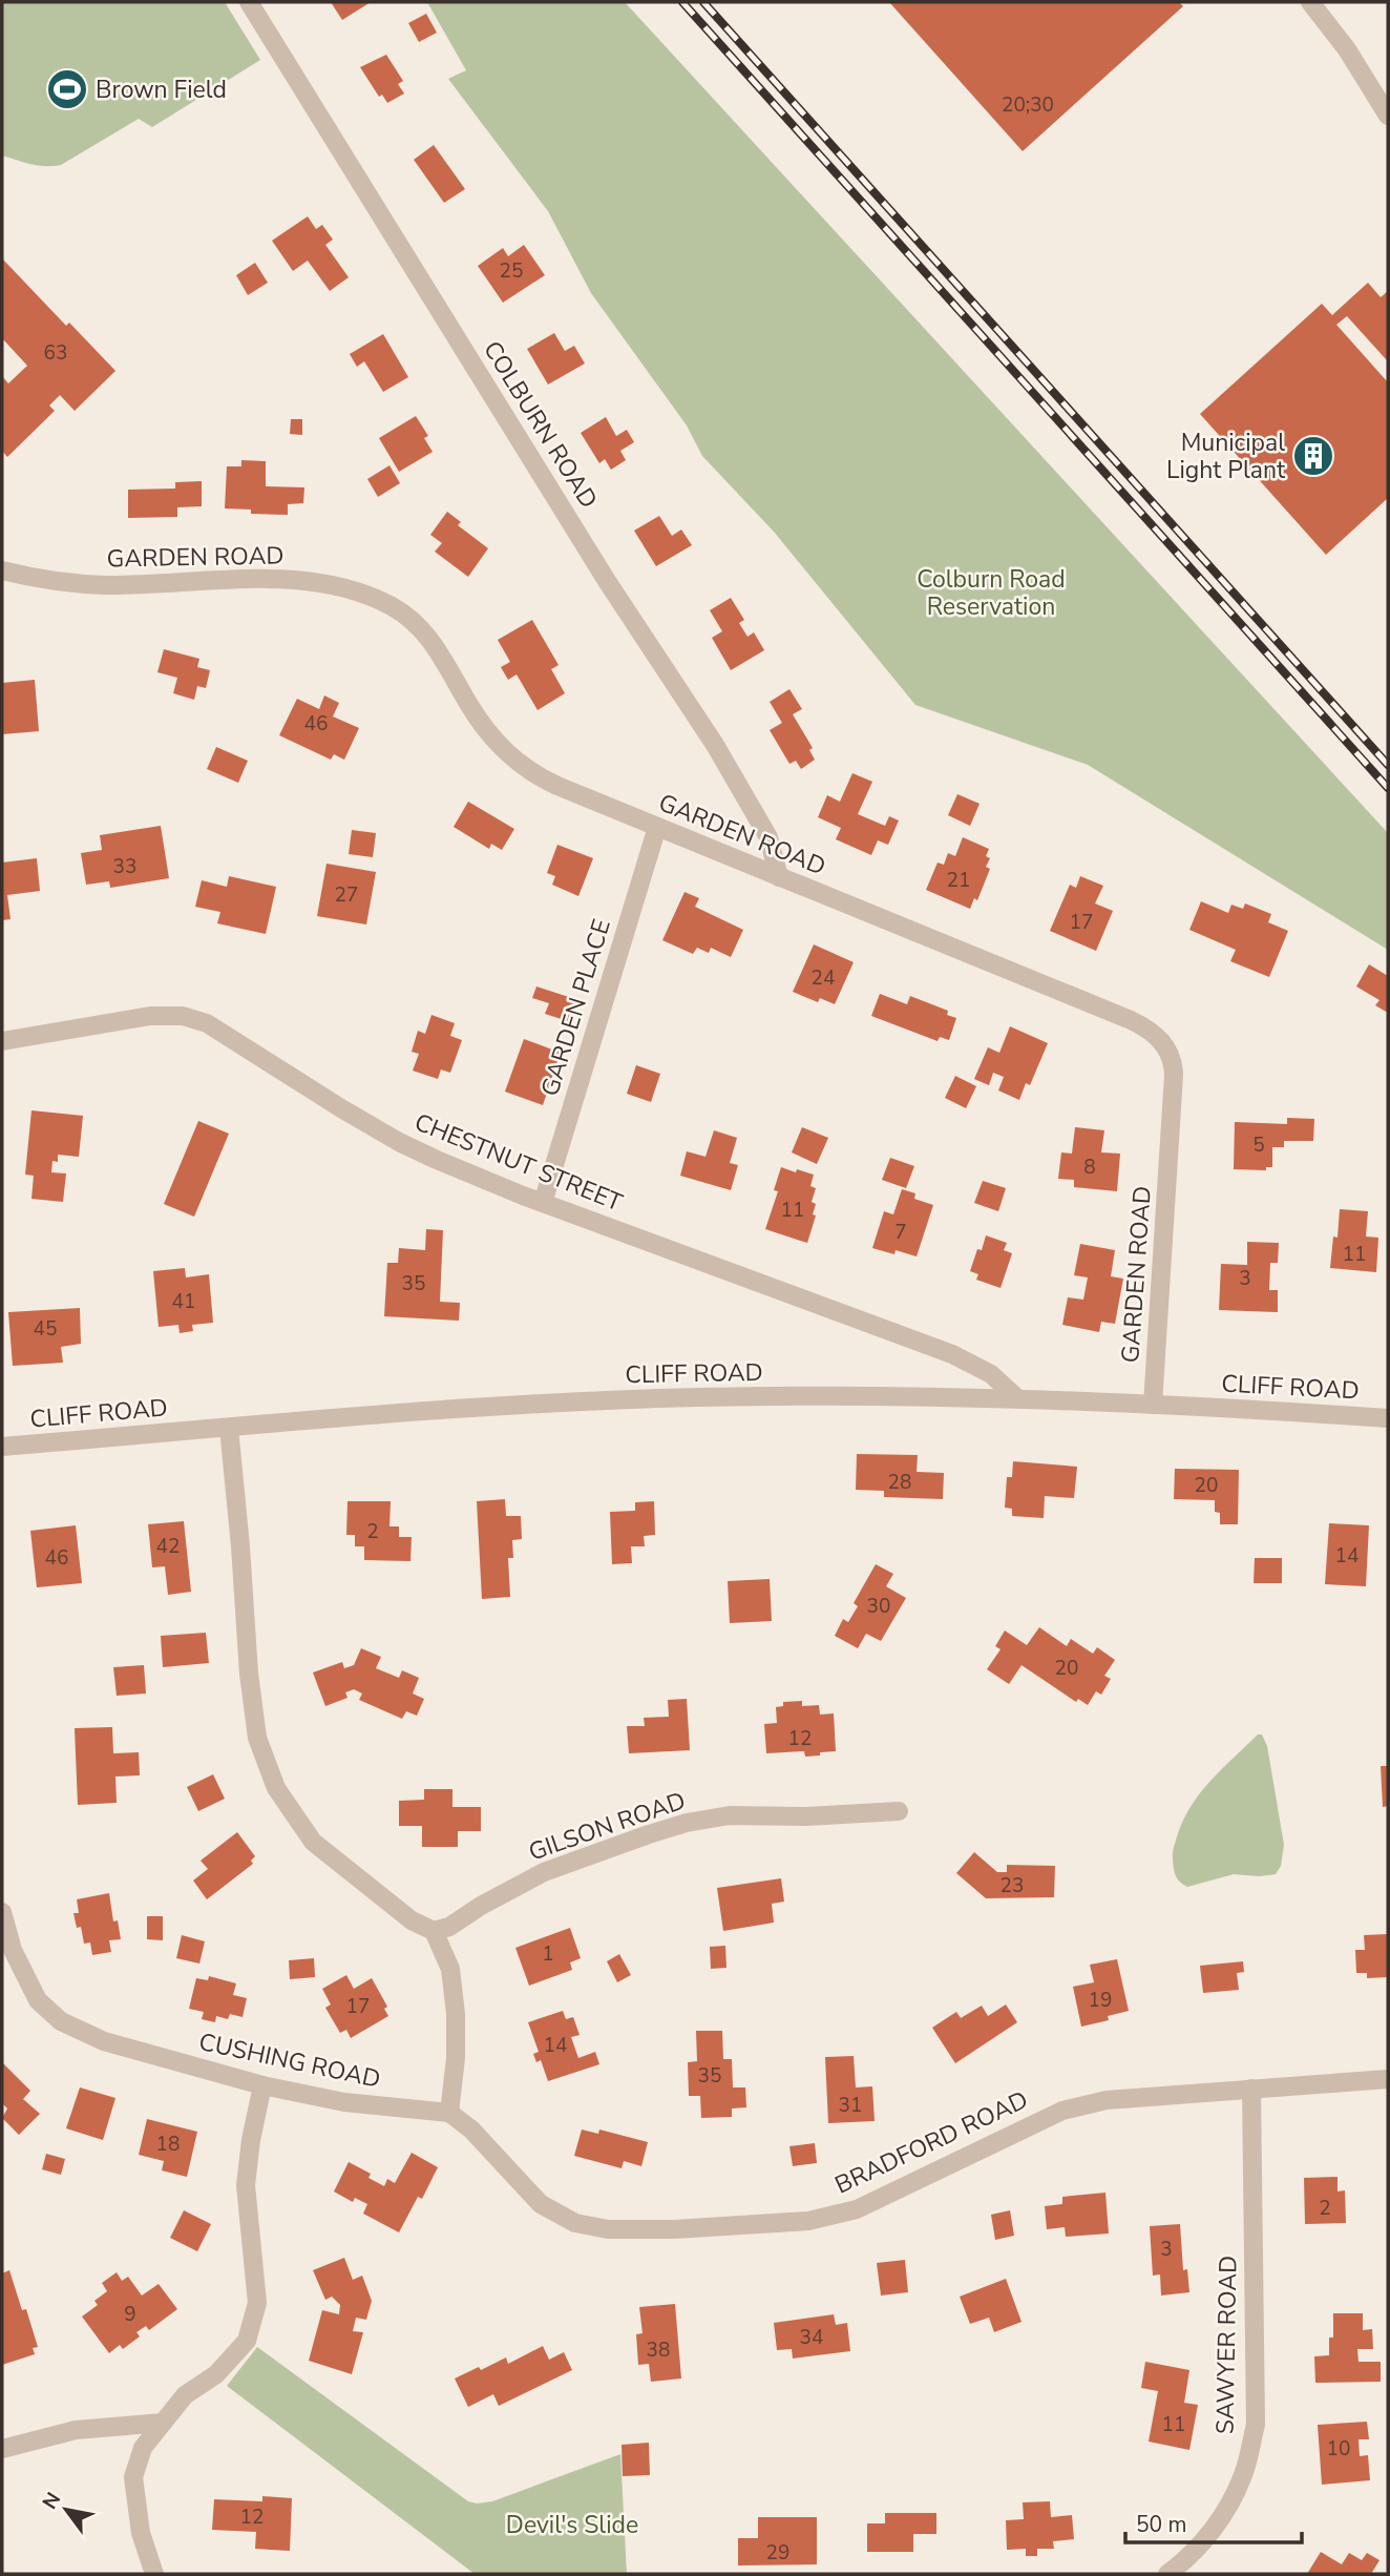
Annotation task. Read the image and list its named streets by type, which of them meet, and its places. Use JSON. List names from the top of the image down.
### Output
{
  "streets": {
    "street": [
      "COLBURN ROAD",
      "GARDEN ROAD",
      "GARDEN PLACE",
      "CHESTNUT STREET",
      "CLIFF ROAD",
      "GILSON ROAD",
      "CUSHING ROAD",
      "BRADFORD ROAD",
      "SAWYER ROAD"
    ]
  },
  "crossings": [
    ["COLBURN ROAD", "GARDEN ROAD"],
    ["GARDEN ROAD", "GARDEN PLACE"],
    ["GARDEN ROAD", "CLIFF ROAD"],
    ["GARDEN PLACE", "CHESTNUT STREET"],
    ["CHESTNUT STREET", "CLIFF ROAD"],
    ["CUSHING ROAD", "BRADFORD ROAD"],
    ["BRADFORD ROAD", "SAWYER ROAD"]
  ],
  "parks": ["Colburn Road Reservation", "Devil's Slide"],
  "places": {
    "sports": ["Brown Field"],
    "building": ["Municipal Light Plant"]
  },
  "house_numbers": [
    "20;30",
    "25",
    "63",
    "46",
    "33",
    "21",
    "27",
    "17",
    "24",
    "5",
    "8",
    "11",
    "7",
    "11",
    "3",
    "35",
    "41",
    "45",
    "28",
    "20",
    "2",
    "42",
    "14",
    "46",
    "30",
    "20",
    "12",
    "23",
    "1",
    "19",
    "17",
    "14",
    "35",
    "31",
    "18",
    "2",
    "3",
    "9",
    "34",
    "38",
    "11",
    "10",
    "12",
    "29"
  ],
  "scale_bar": "50 m",
  "north": "top left"
}
